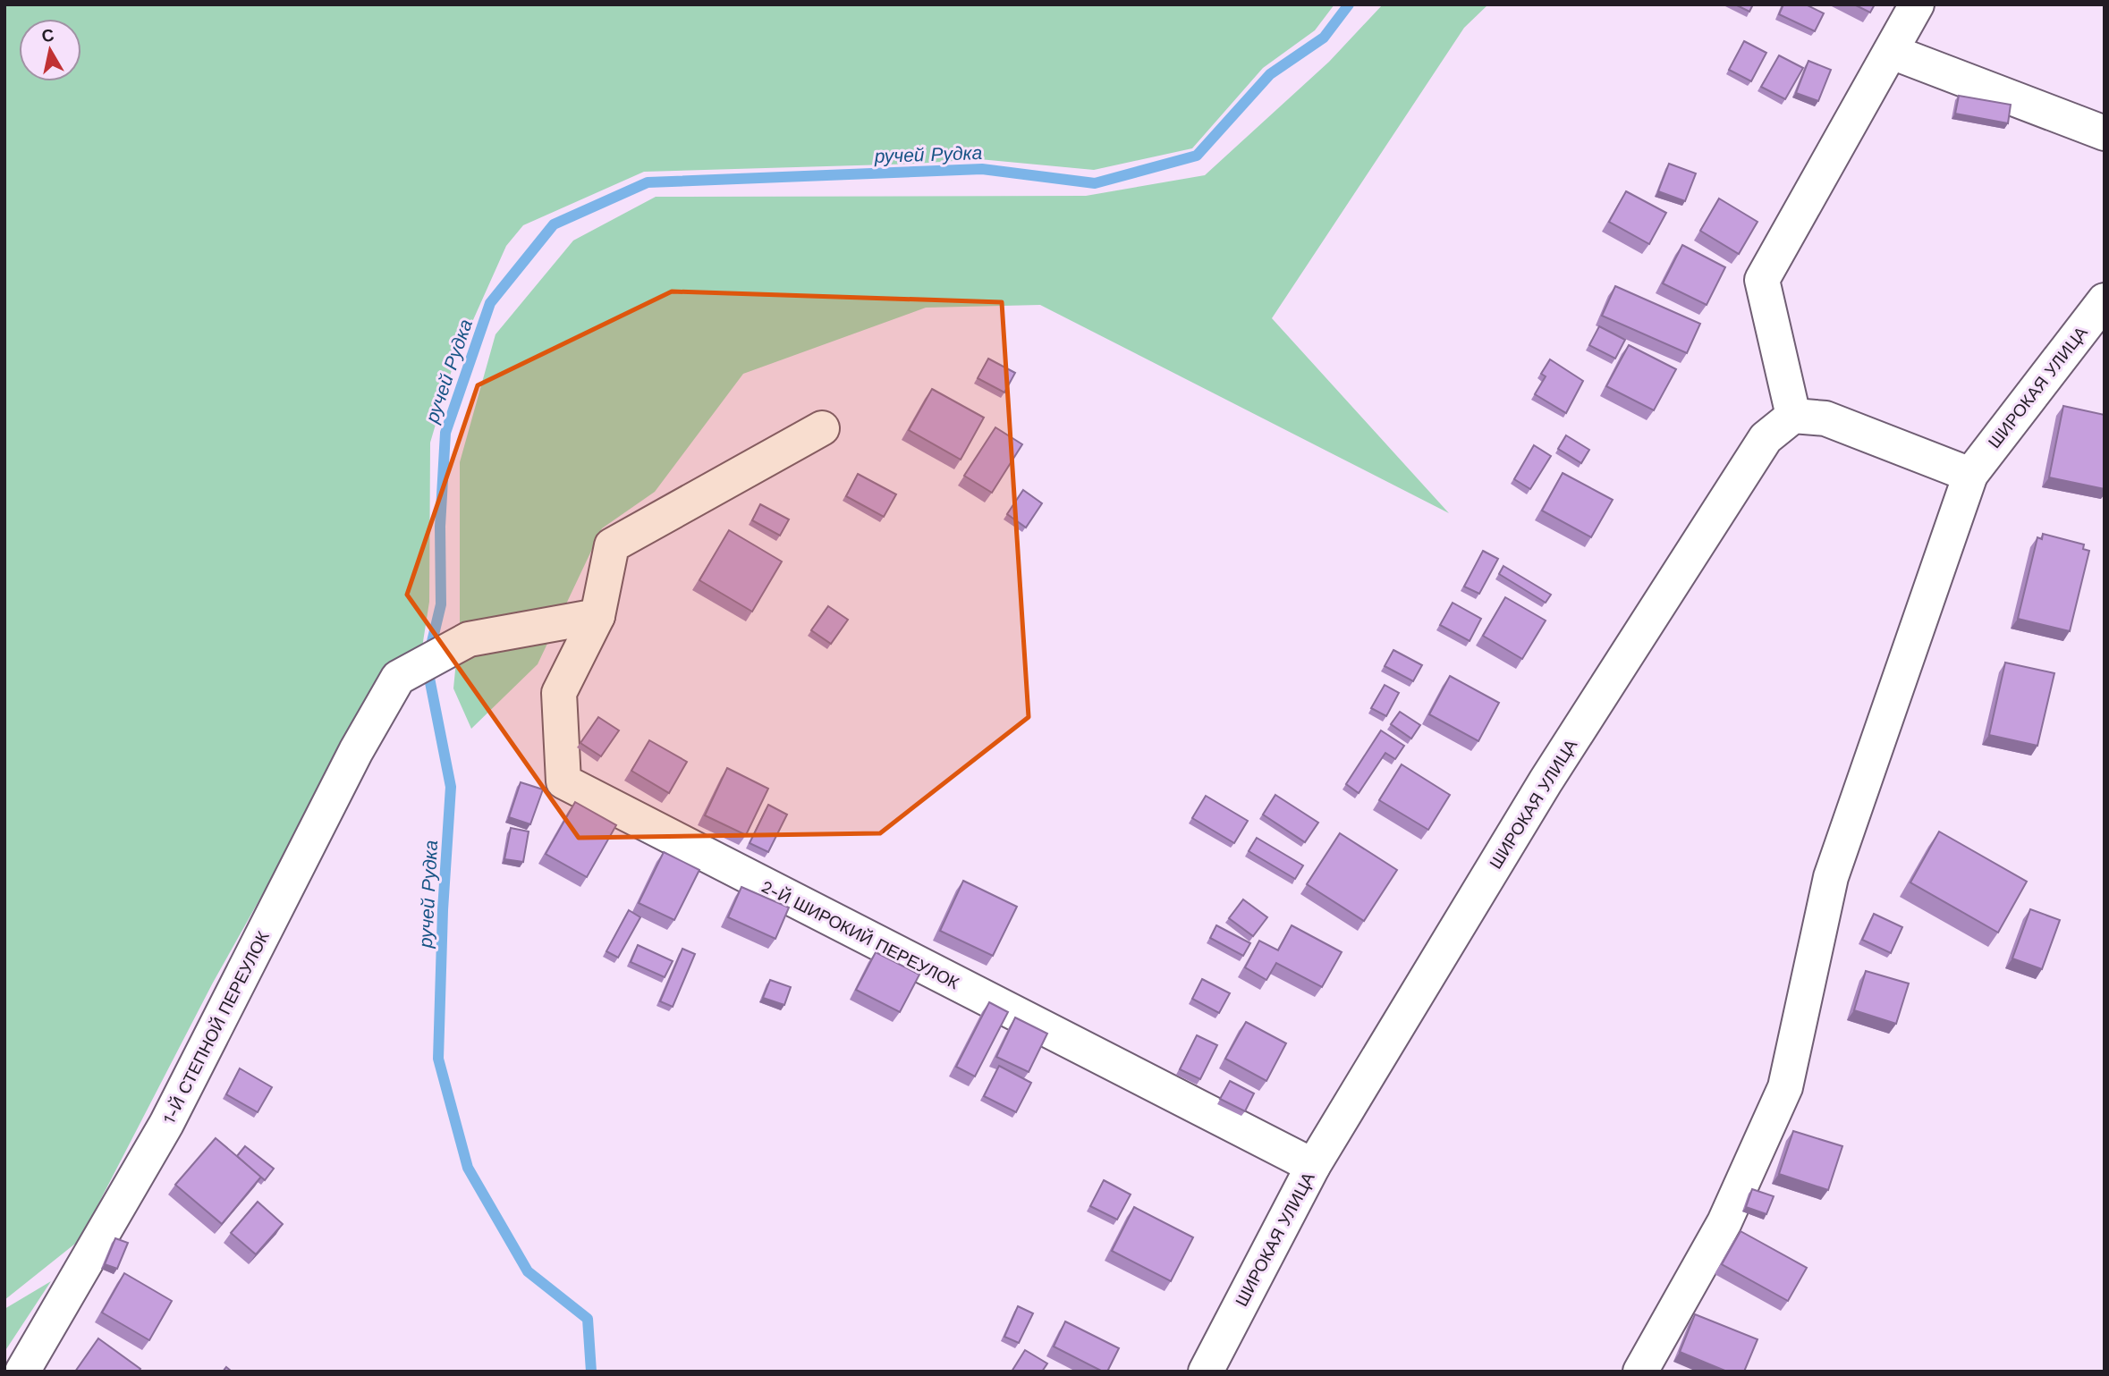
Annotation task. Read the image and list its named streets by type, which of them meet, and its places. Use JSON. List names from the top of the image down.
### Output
{
  "streets": {
    "street": ["ШИРОКАЯ УЛИЦА", "2-Й ШИРОКИЙ ПЕРЕУЛОК", "1-Й СТЕПНОЙ ПЕРЕУЛОК"]
  },
  "crossings": [
    ["ШИРОКАЯ УЛИЦА", "2-Й ШИРОКИЙ ПЕРЕУЛОК"],
    ["2-Й ШИРОКИЙ ПЕРЕУЛОК", "1-Й СТЕПНОЙ ПЕРЕУЛОК"]
  ],
  "water": ["ручей Рудка"],
  "north": "top"
}
